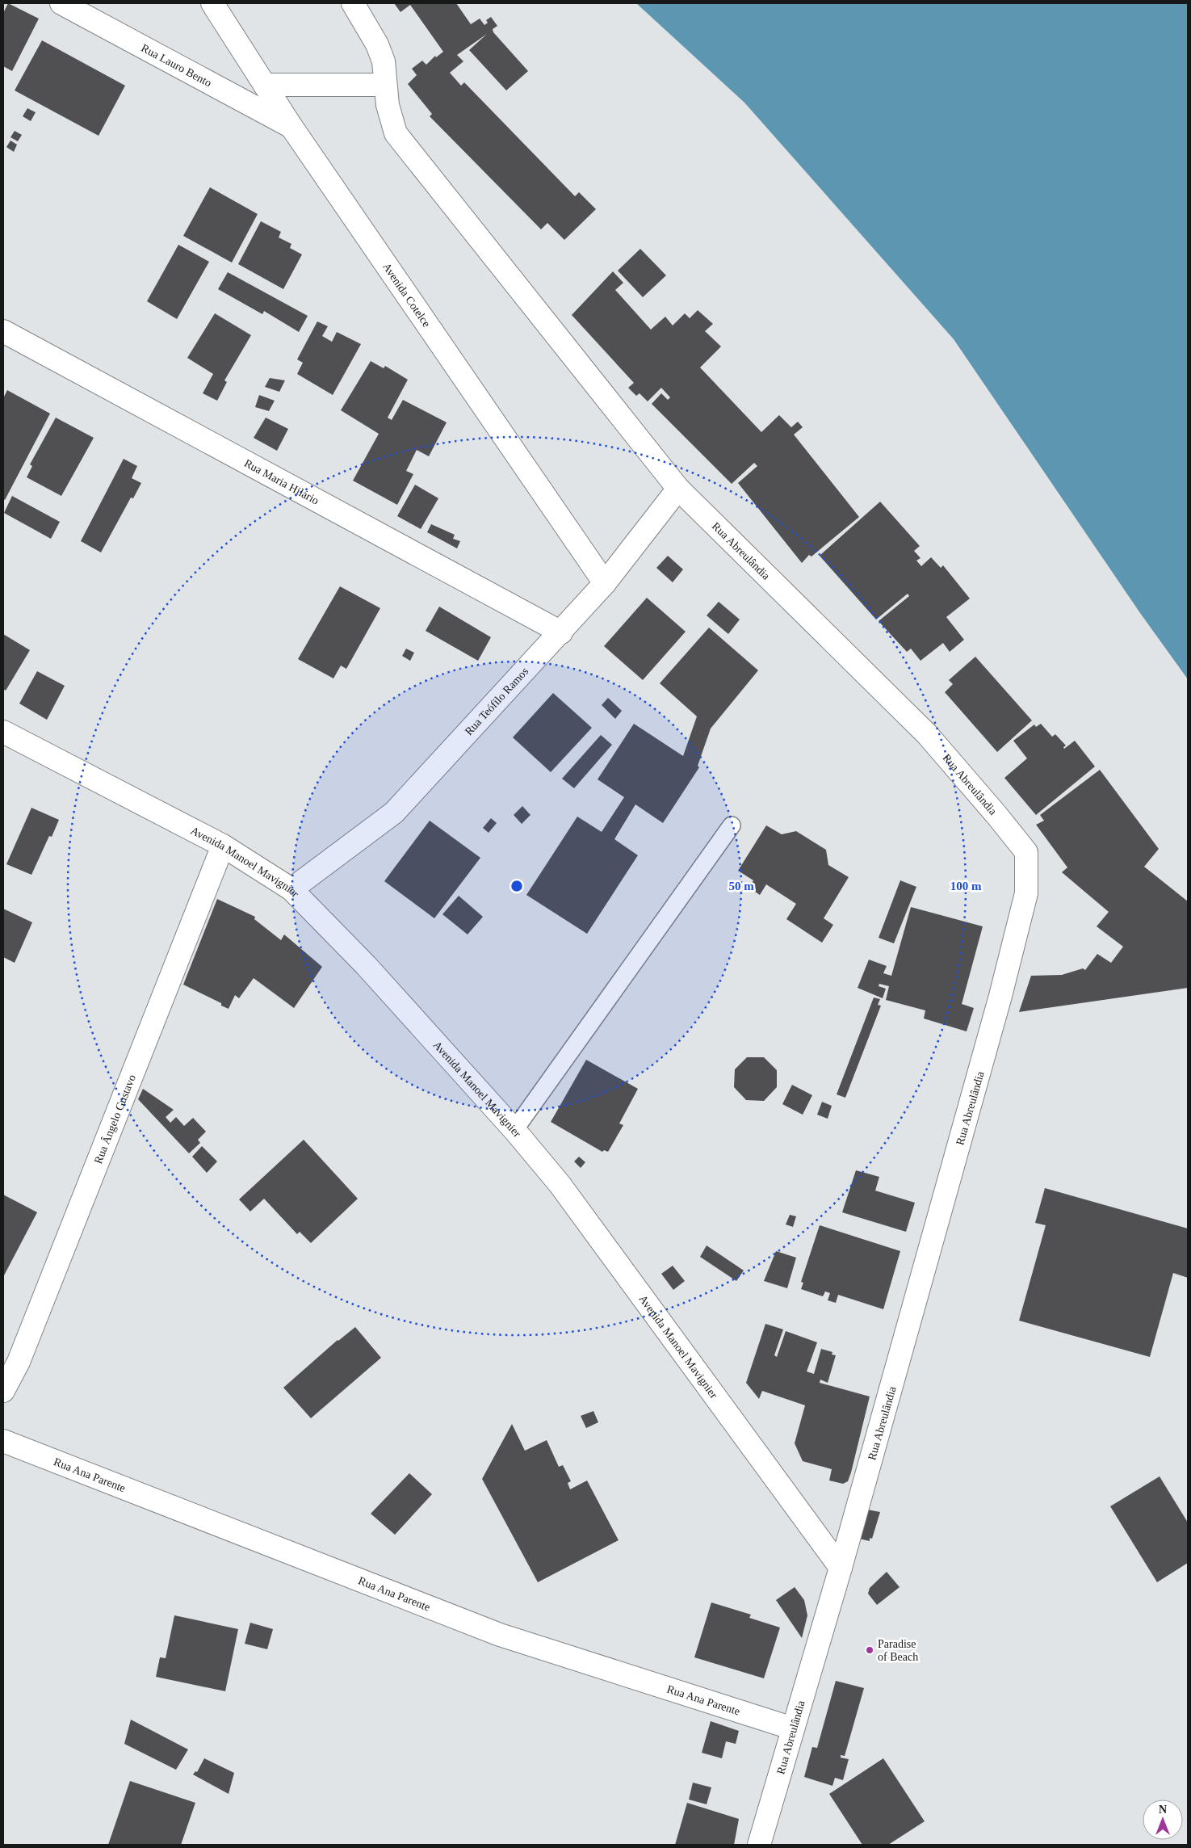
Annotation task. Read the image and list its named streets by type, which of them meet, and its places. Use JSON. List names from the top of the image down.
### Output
{
  "streets": {
    "street": [
      "Rua Lauro Bento",
      "Avenida Cotelce",
      "Rua Maria Hilário",
      "Rua Abreulândia",
      "Rua Teófilo Ramos",
      "Avenida Manoel Mavignier",
      "Rua Ângelo Gustavo",
      "Rua Ana Parente"
    ]
  },
  "crossings": [
    ["Rua Lauro Bento", "Avenida Cotelce"],
    ["Avenida Cotelce", "Rua Teófilo Ramos"],
    ["Rua Maria Hilário", "Rua Teófilo Ramos"],
    ["Rua Abreulândia", "Rua Teófilo Ramos"],
    ["Rua Abreulândia", "Avenida Manoel Mavignier"],
    ["Rua Abreulândia", "Rua Ana Parente"],
    ["Rua Teófilo Ramos", "Avenida Manoel Mavignier"],
    ["Avenida Manoel Mavignier", "Rua Ângelo Gustavo"]
  ],
  "places": ["Paradise of Beach"],
  "north": "top",
  "rings": ["50 m", "100 m"]
}
